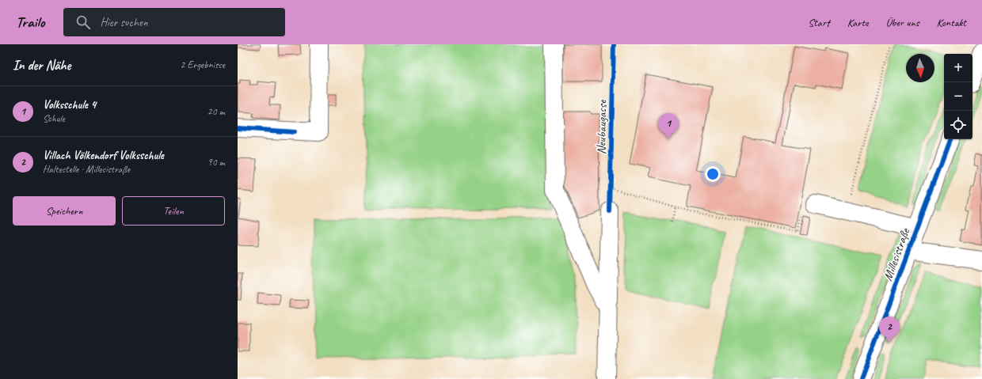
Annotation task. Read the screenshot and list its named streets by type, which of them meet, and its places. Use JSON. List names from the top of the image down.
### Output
{
  "streets": {
    "street": ["Millesistraße"],
    "cycle path": ["Neubaugasse"]
  },
  "north": "bottom",
  "page": {
    "header": "Trailo",
    "search": "Hier suchen",
    "nav": [
      "Start",
      "Karte",
      "Über uns",
      "Kontakt"
    ],
    "heading": ["In der Nähe", "2 Ergebnisse"],
    "map_buttons": ["+", "−"],
    "list": [
      {
        "mark": "1",
        "name": "Volksschule 4",
        "note": "Schule",
        "value": "20 m"
      },
      {
        "mark": "2",
        "name": "Villach Völkendorf Volksschule",
        "note": "Haltestelle · Millesistraße",
        "value": "90 m"
      }
    ],
    "pins": ["1", "2"],
    "buttons": ["Speichern", "Teilen"]
  }
}
